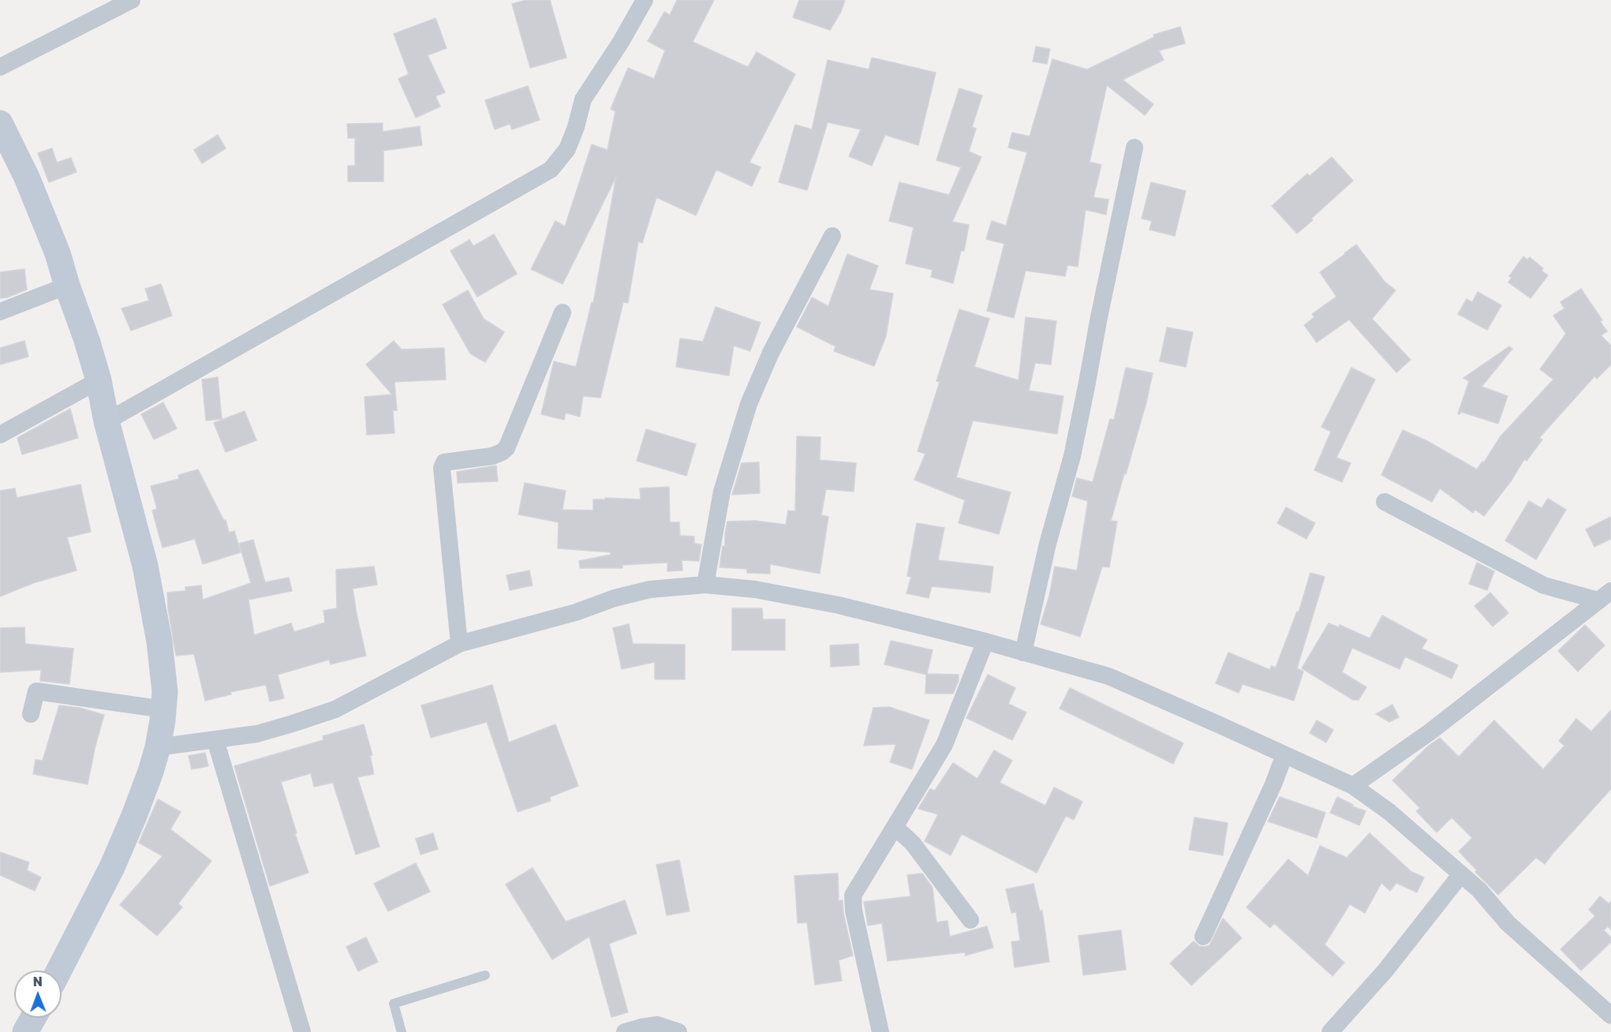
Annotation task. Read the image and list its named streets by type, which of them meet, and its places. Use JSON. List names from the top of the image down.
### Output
{
  "north": "top"
}
